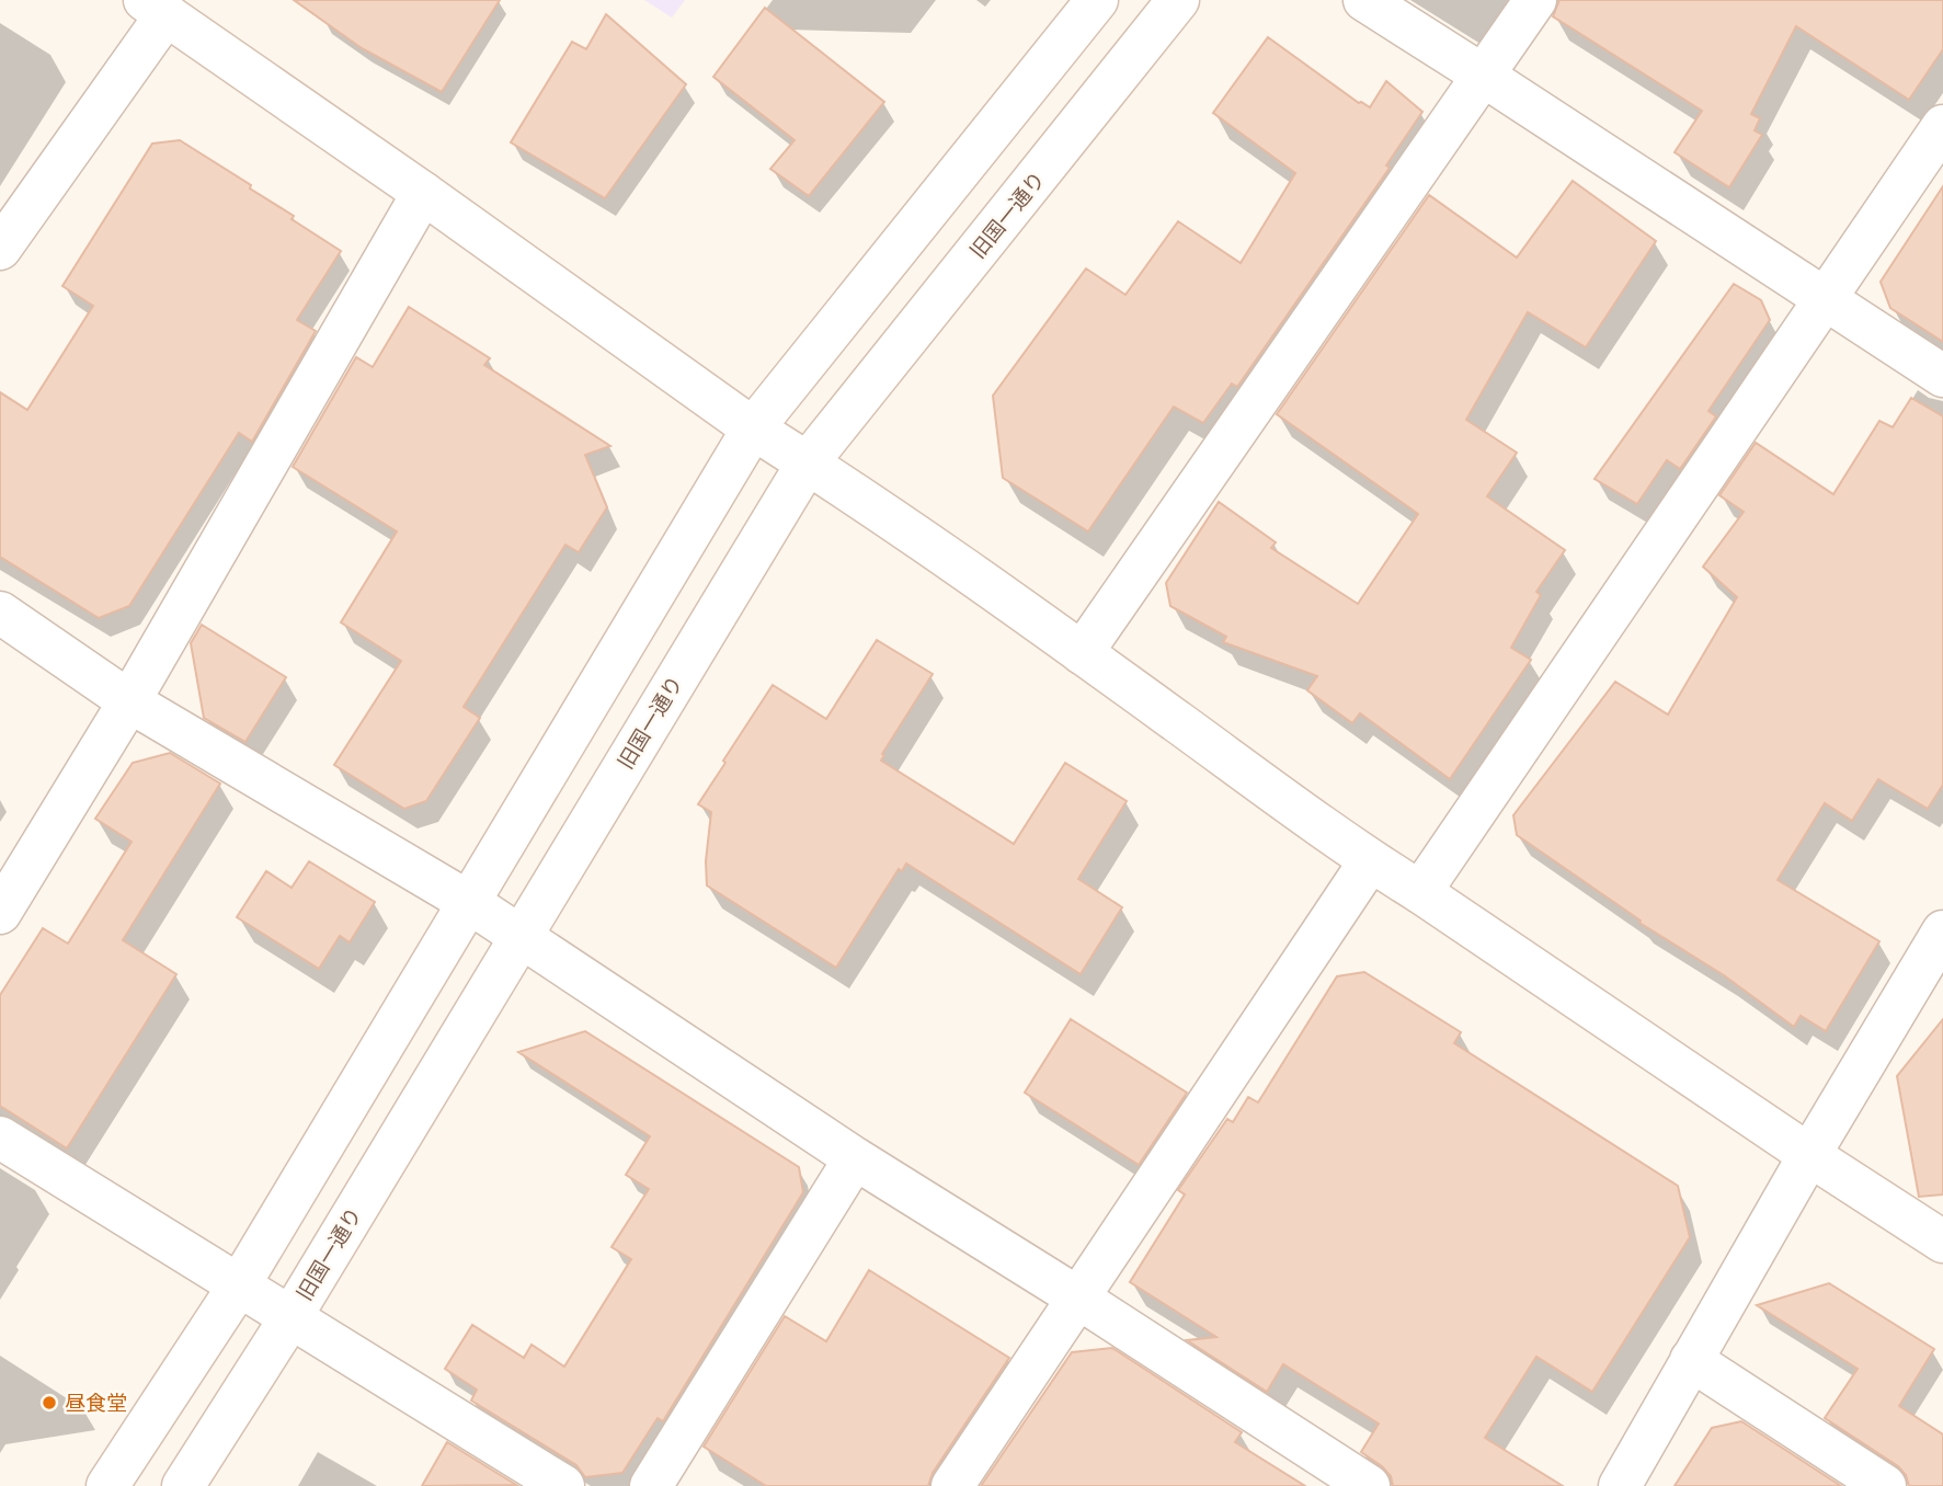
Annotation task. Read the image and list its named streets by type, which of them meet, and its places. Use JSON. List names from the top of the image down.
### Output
{
  "streets": {
    "street": ["旧国一通り"]
  },
  "places": ["昼食堂"]
}
